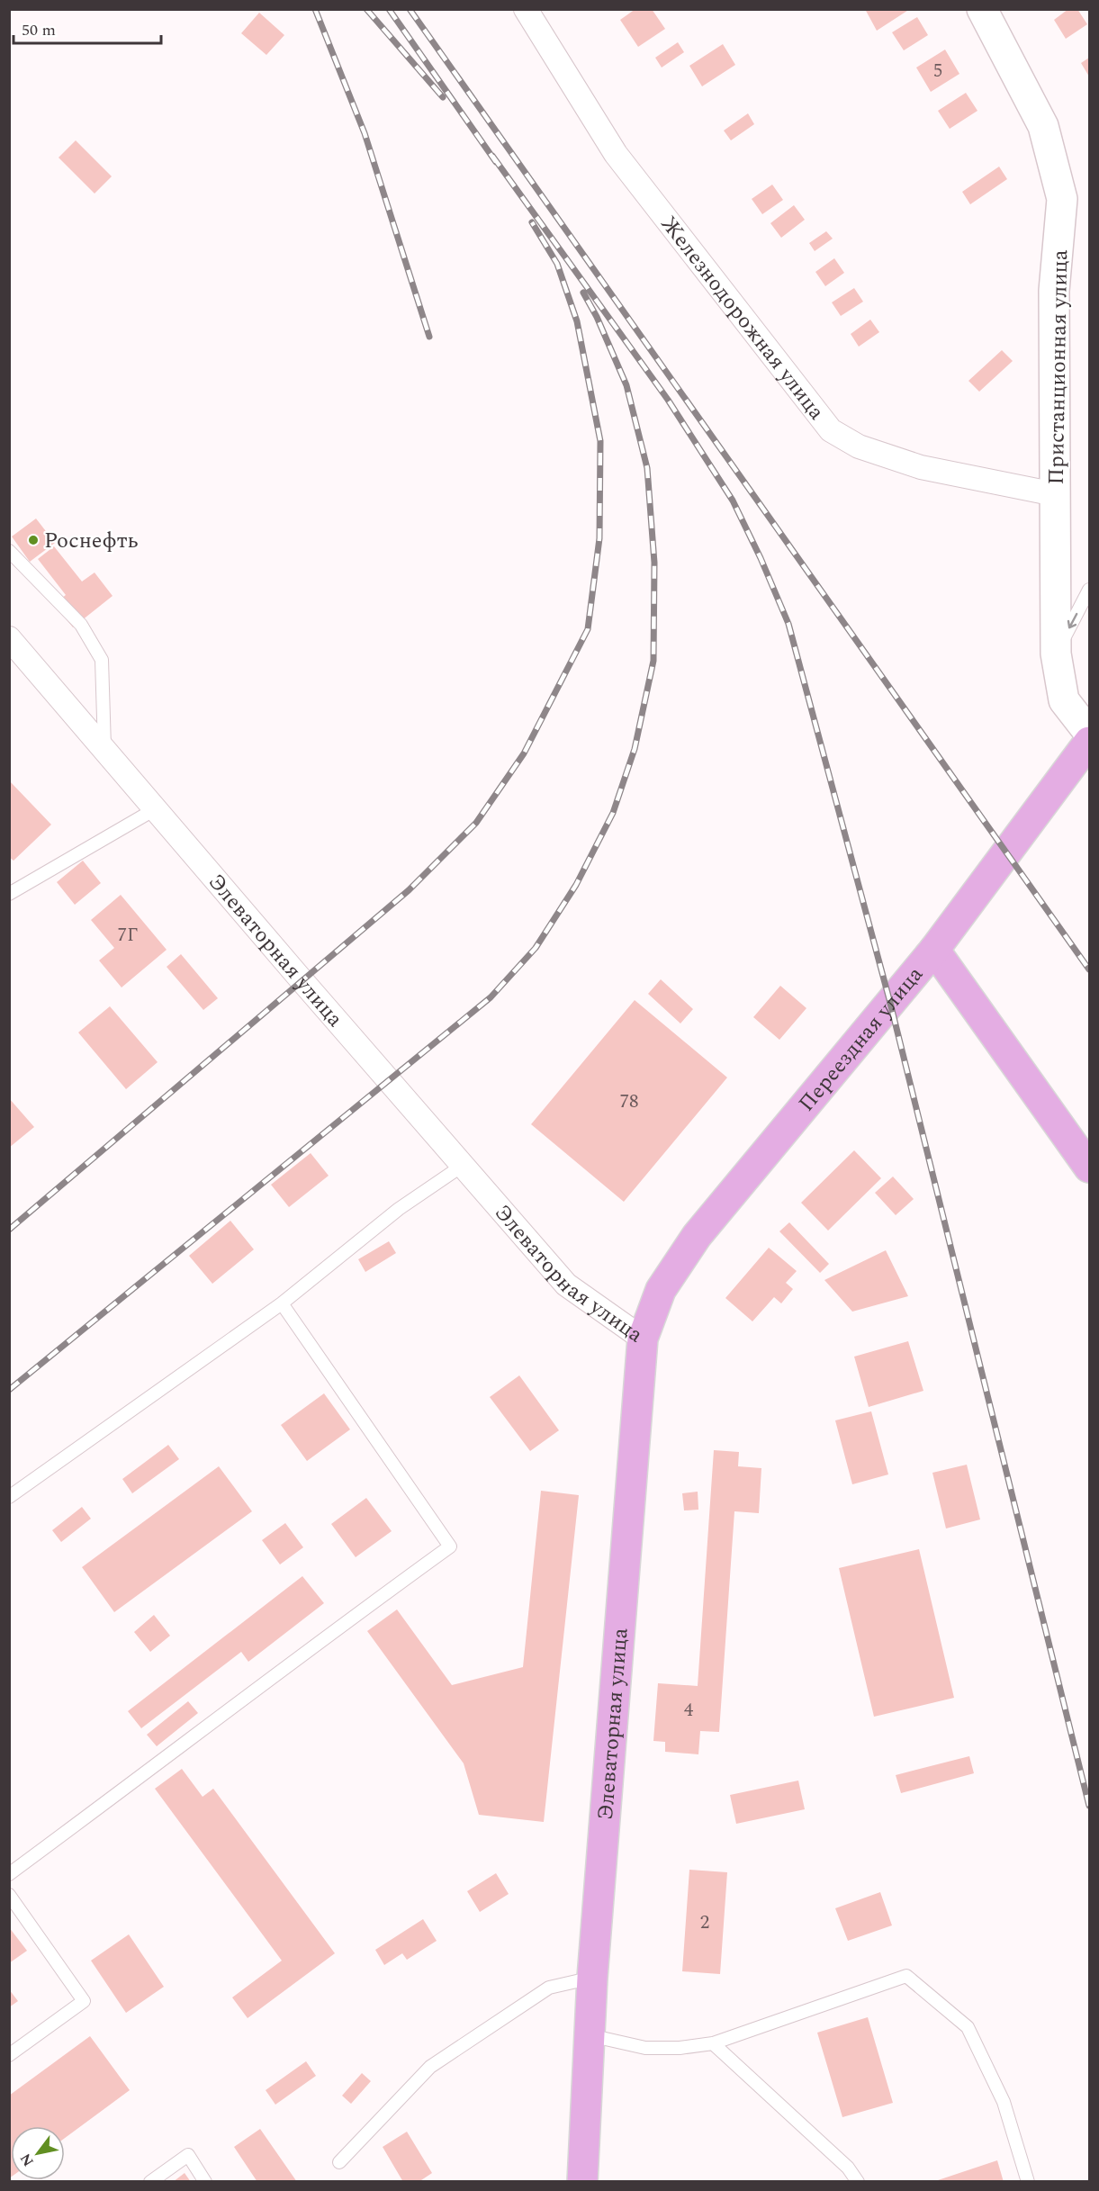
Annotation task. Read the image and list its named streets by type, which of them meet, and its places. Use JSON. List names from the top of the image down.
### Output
{
  "streets": {
    "main road": ["Элеваторная улица", "Переездная улица"],
    "street": ["Железнодорожная улица", "Пристанционная улица"]
  },
  "crossings": [
    ["Железнодорожная улица", "Пристанционная улица"],
    ["Элеваторная улица", "Переездная улица"]
  ],
  "places": ["Роснефть"],
  "house_numbers": [
    "5",
    "7Г",
    "78",
    "4",
    "2"
  ],
  "scale_bar": "50 m",
  "north": "bottom left"
}
